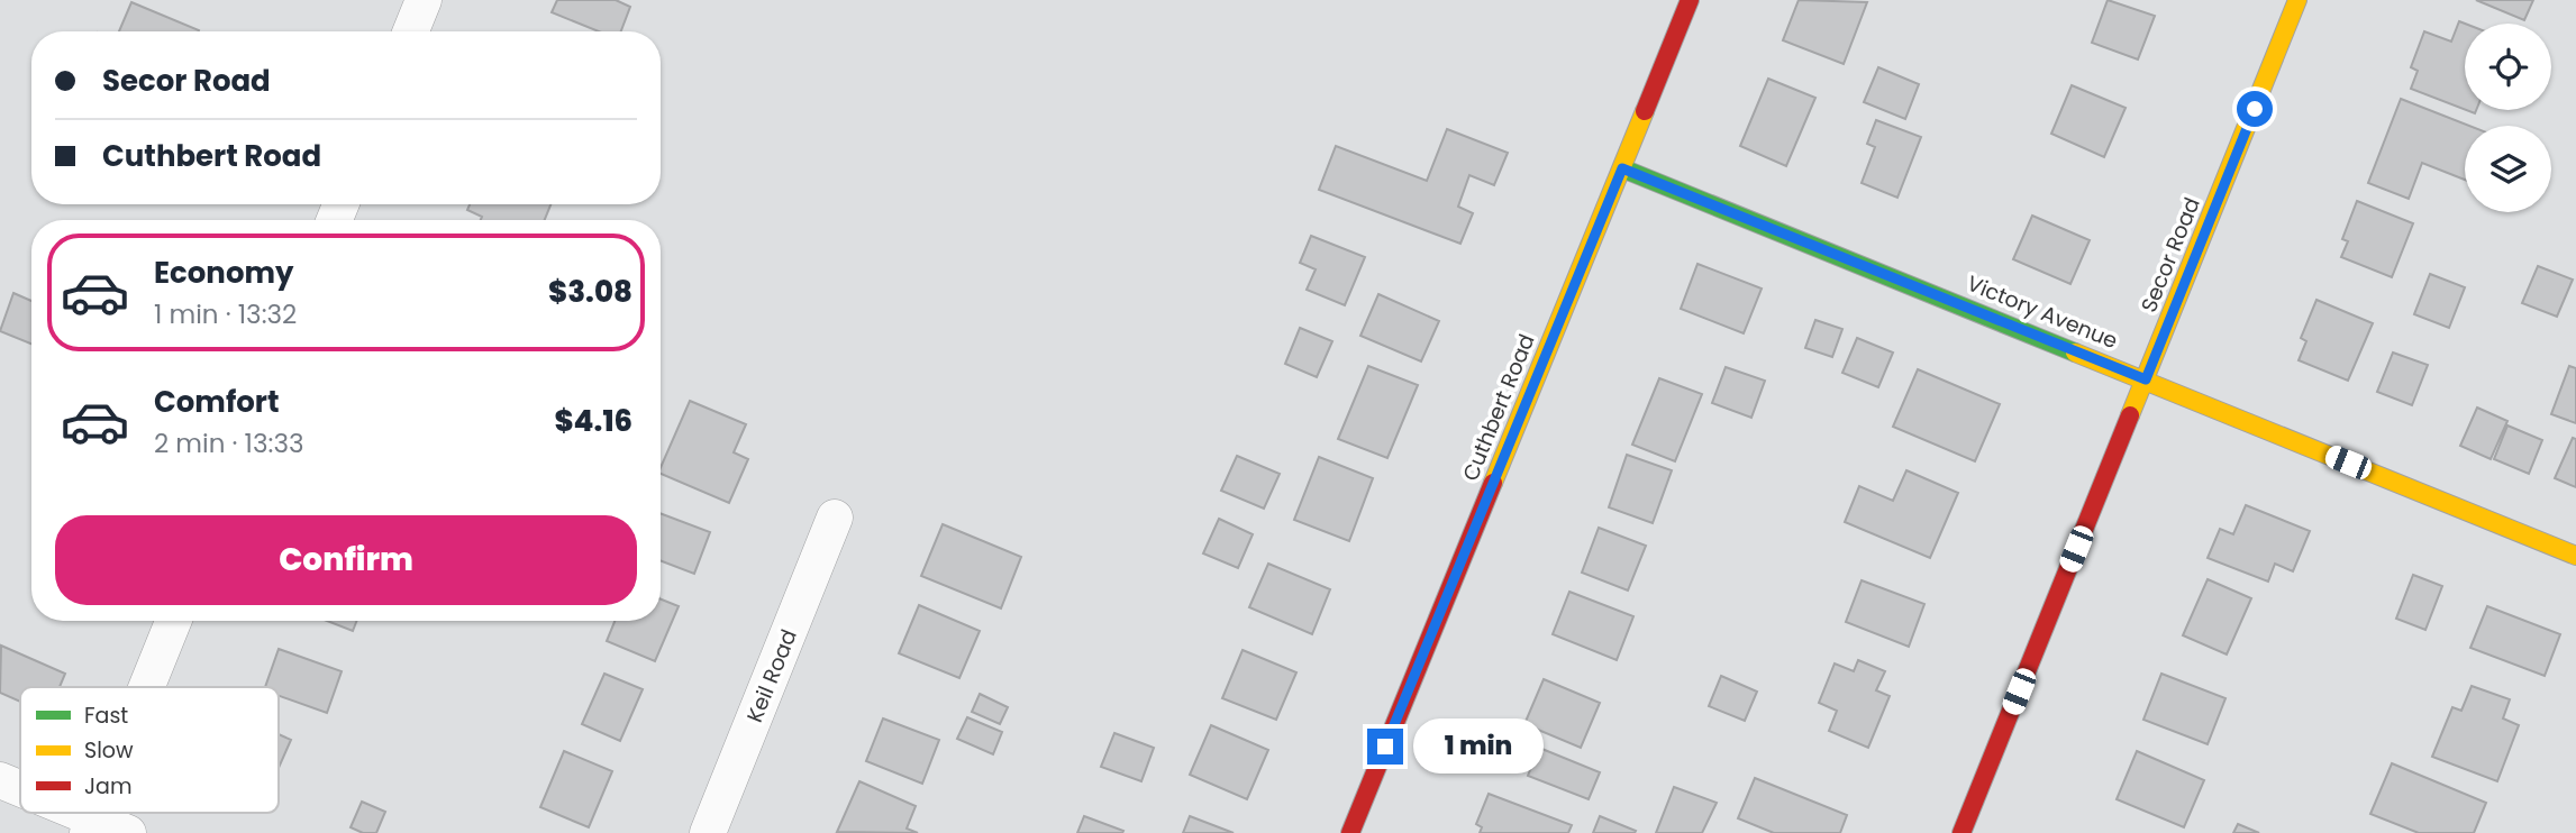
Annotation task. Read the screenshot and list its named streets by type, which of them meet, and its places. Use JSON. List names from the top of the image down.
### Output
{
  "streets": {
    "street": [
      "Secor Road",
      "Victory Avenue",
      "Cuthbert Road",
      "Keil Road"
    ]
  },
  "crossings": [
    ["Secor Road", "Victory Avenue"],
    ["Victory Avenue", "Cuthbert Road"]
  ],
  "legend": ["Fast", "Slow", "Jam"],
  "page": {
    "banner": ["Secor Road", "Cuthbert Road"],
    "list": [
      {
        "name": "Economy",
        "note": "1 min · 13:32",
        "value": "$3.08"
      },
      {
        "name": "Comfort",
        "note": "2 min · 13:33",
        "value": "$4.16"
      }
    ],
    "buttons": "Confirm",
    "bubble": "1 min"
  }
}
